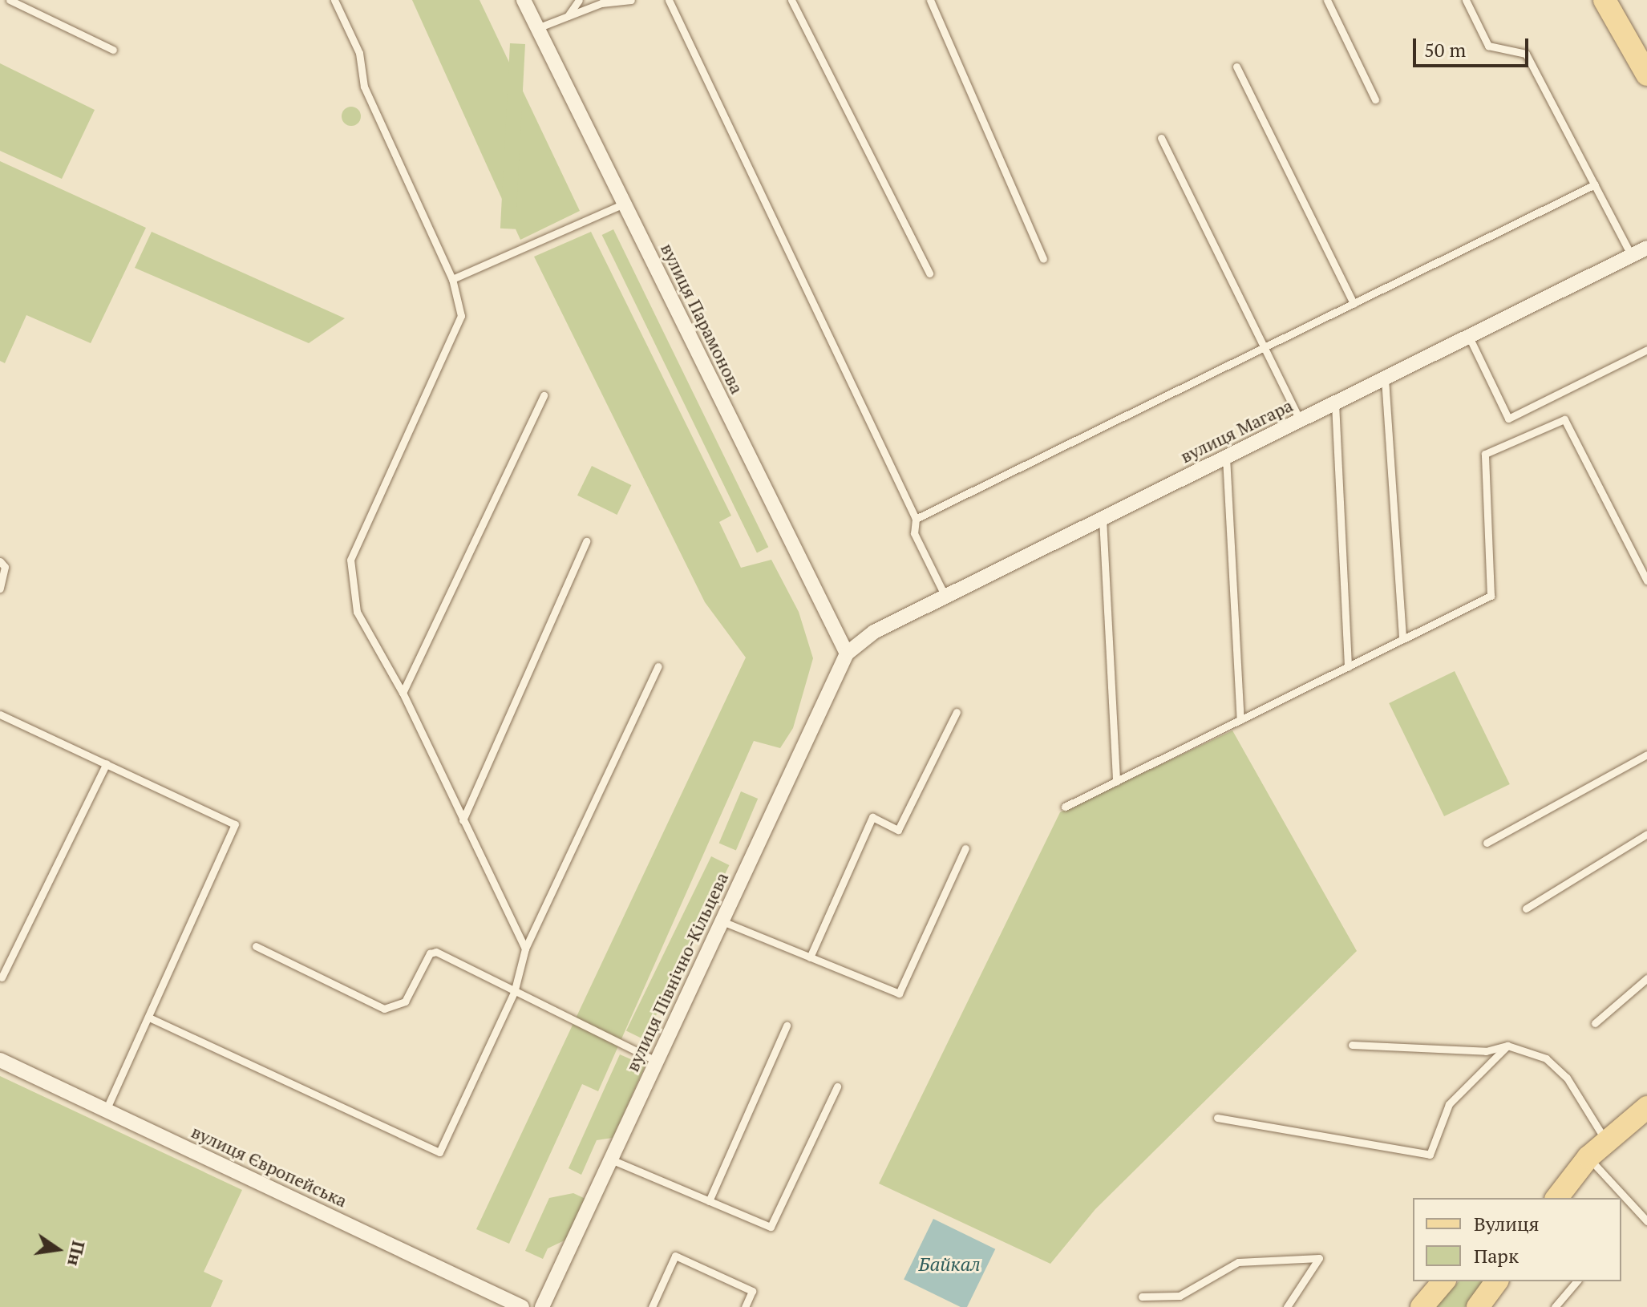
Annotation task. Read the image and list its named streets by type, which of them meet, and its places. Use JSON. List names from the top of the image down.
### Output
{
  "streets": {
    "street": [
      "вулиця Парамонова",
      "вулиця Магара",
      "вулиця Північно-Кільцева",
      "вулиця Європейська"
    ]
  },
  "crossings": [
    ["вулиця Парамонова", "вулиця Магара"],
    ["вулиця Парамонова", "вулиця Північно-Кільцева"],
    ["вулиця Магара", "вулиця Північно-Кільцева"]
  ],
  "water": ["Байкал"],
  "legend": ["Вулиця", "Парк"],
  "scale_bar": "50 m",
  "north": "right"
}
